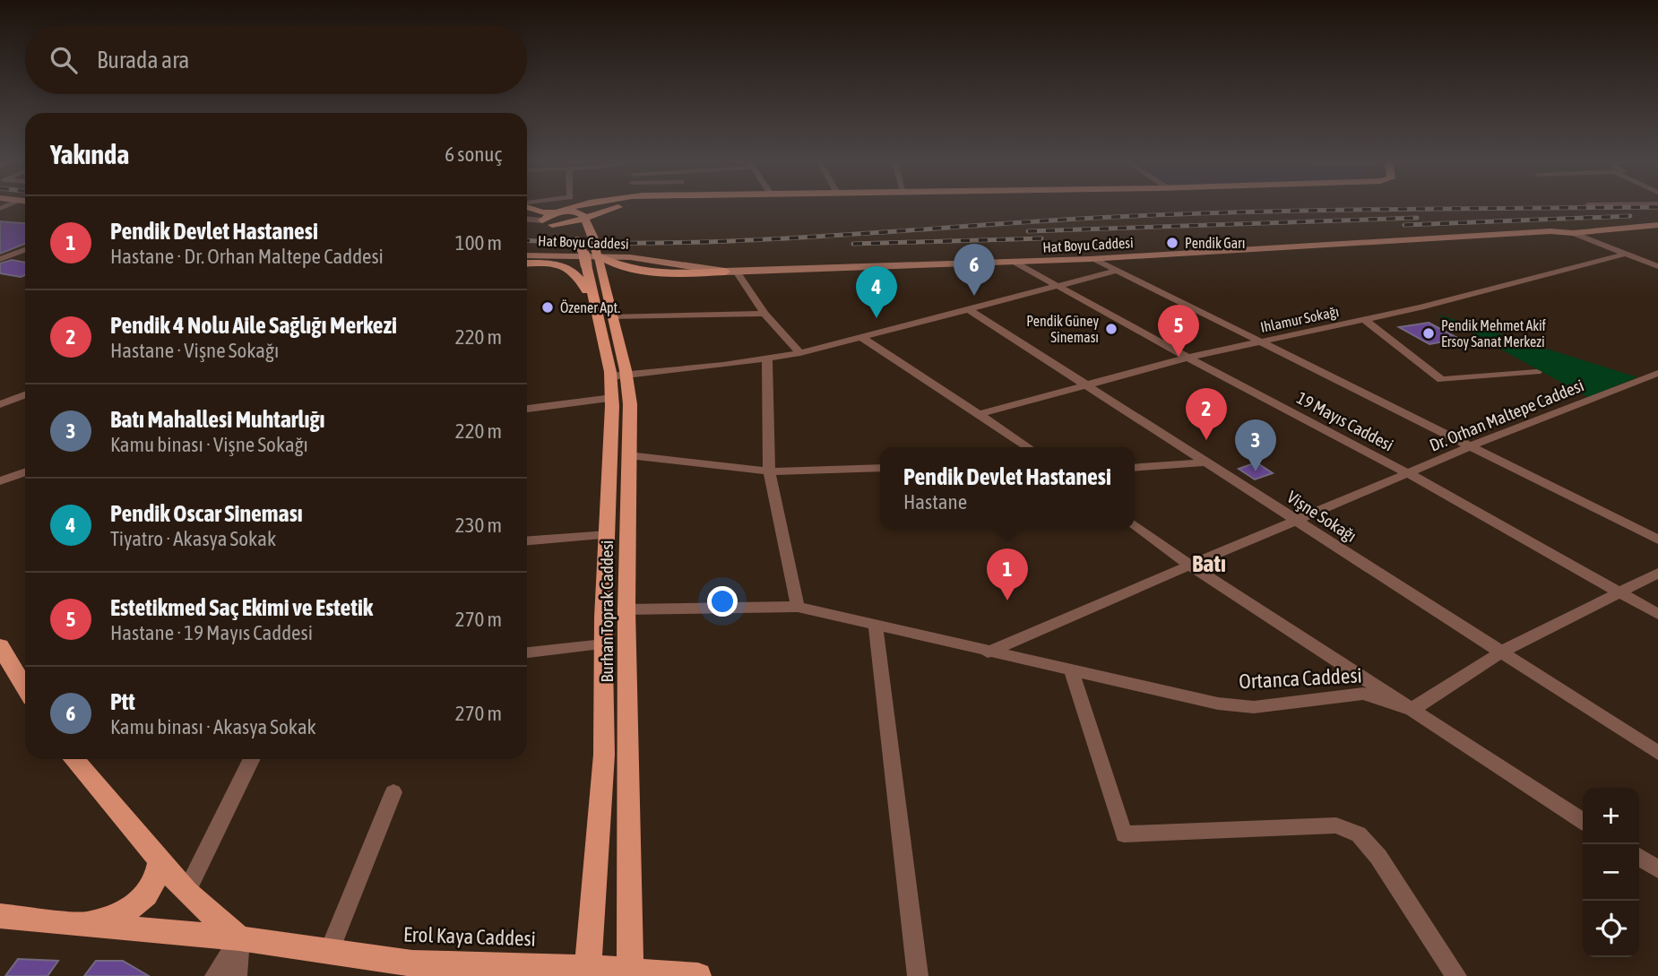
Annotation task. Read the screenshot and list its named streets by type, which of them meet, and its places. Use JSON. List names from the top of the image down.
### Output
{
  "streets": {
    "main road": ["Burhan Toprak Caddesi", "Erol Kaya Caddesi"],
    "street": [
      "Hat Boyu Caddesi",
      "Ihlamur Sokağı",
      "Dr. Orhan Maltepe Caddesi",
      "19 Mayıs Caddesi",
      "Vişne Sokağı",
      "Ortanca Caddesi"
    ]
  },
  "crossings": [
    ["Hat Boyu Caddesi", "19 Mayıs Caddesi"],
    ["Ihlamur Sokağı", "19 Mayıs Caddesi"],
    ["Ihlamur Sokağı", "Vişne Sokağı"],
    ["Dr. Orhan Maltepe Caddesi", "19 Mayıs Caddesi"],
    ["Dr. Orhan Maltepe Caddesi", "Vişne Sokağı"],
    ["Dr. Orhan Maltepe Caddesi", "Ortanca Caddesi"],
    ["Burhan Toprak Caddesi", "Ortanca Caddesi"],
    ["Burhan Toprak Caddesi", "Erol Kaya Caddesi"]
  ],
  "districts": ["Batı"],
  "places": [
    "Pendik Garı",
    "Özener Apt.",
    "Pendik Güney Sineması",
    "Pendik Mehmet Akif Ersoy Sanat Merkezi"
  ],
  "page": {
    "search": "Burada ara",
    "heading": ["Yakında", "6 sonuç"],
    "list": [
      {
        "mark": "1",
        "name": "Pendik Devlet Hastanesi",
        "note": "Hastane · Dr. Orhan Maltepe Caddesi",
        "value": "100 m"
      },
      {
        "mark": "2",
        "name": "Pendik 4 Nolu Aile Sağlığı Merkezi",
        "note": "Hastane · Vişne Sokağı",
        "value": "220 m"
      },
      {
        "mark": "3",
        "name": "Batı Mahallesi Muhtarlığı",
        "note": "Kamu binası · Vişne Sokağı",
        "value": "220 m"
      },
      {
        "mark": "4",
        "name": "Pendik Oscar Sineması",
        "note": "Tiyatro · Akasya Sokak",
        "value": "230 m"
      },
      {
        "mark": "5",
        "name": "Estetikmed Saç Ekimi ve Estetik",
        "note": "Hastane · 19 Mayıs Caddesi",
        "value": "270 m"
      },
      {
        "mark": "6",
        "name": "Ptt",
        "note": "Kamu binası · Akasya Sokak",
        "value": "270 m"
      }
    ],
    "pins": [
      "6",
      "4",
      "5",
      "2",
      "3",
      "1"
    ],
    "popup": ["Pendik Devlet Hastanesi", "Hastane"],
    "map_buttons": ["+", "−"]
  }
}
